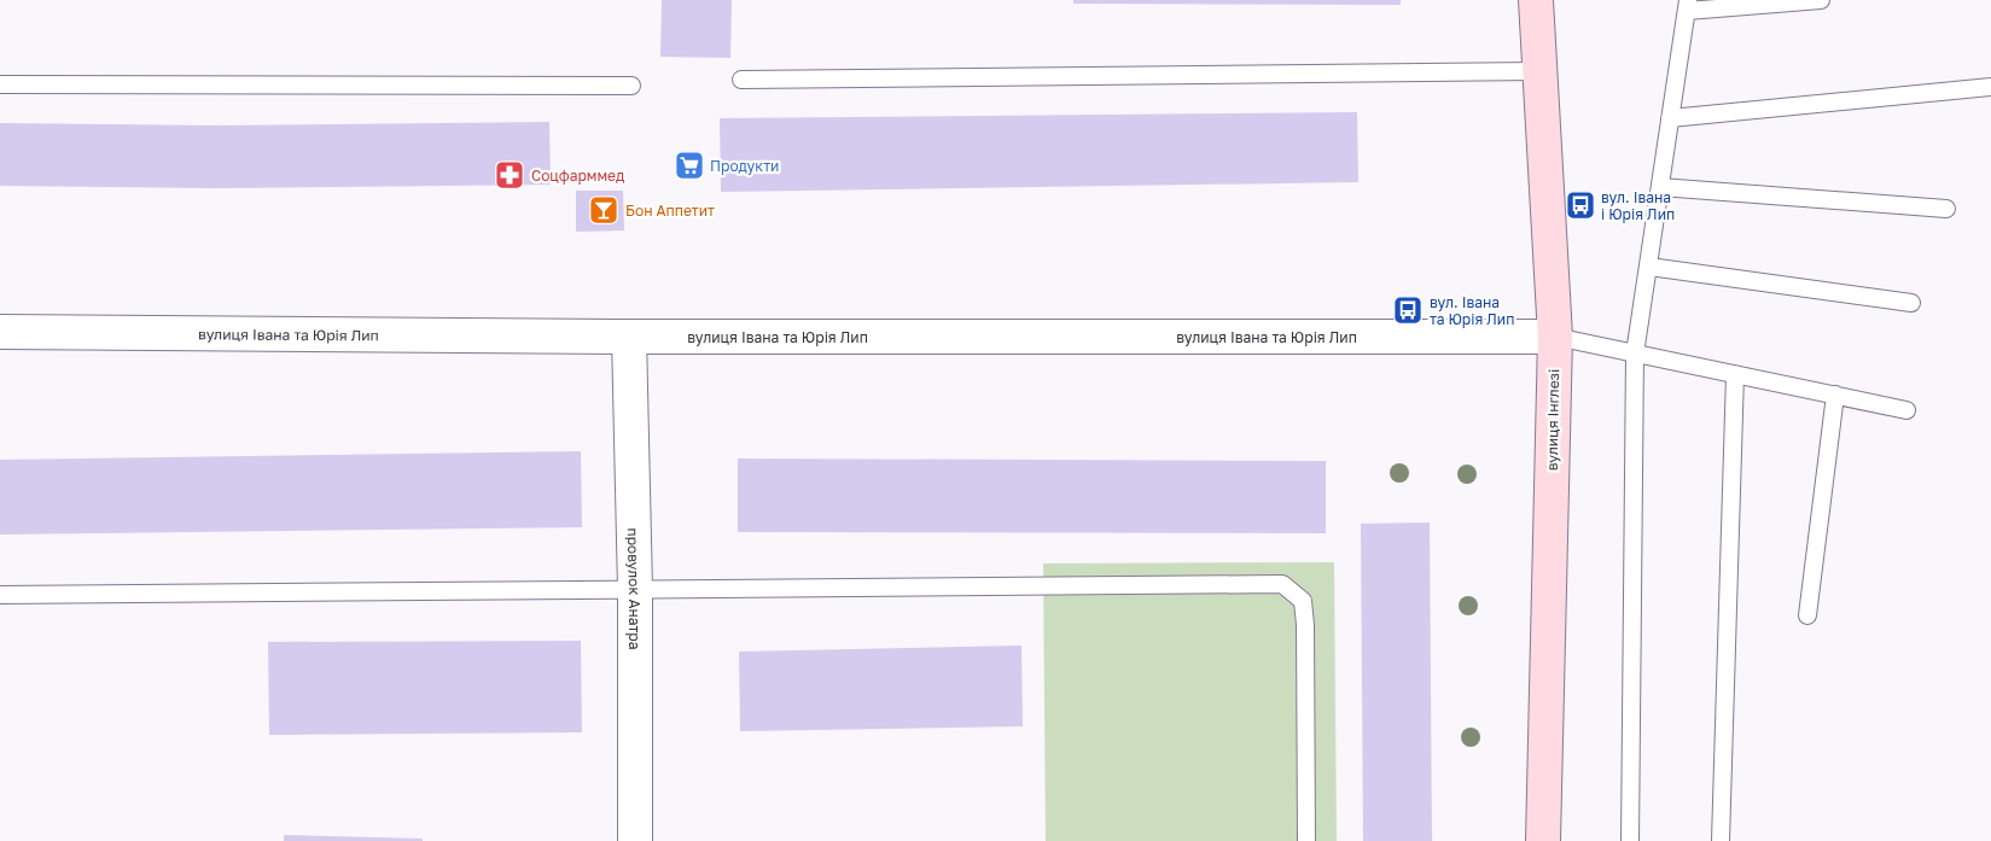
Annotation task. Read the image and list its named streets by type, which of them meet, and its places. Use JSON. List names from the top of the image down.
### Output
{
  "streets": {
    "main road": ["вулиця Інглезі"],
    "street": ["вулиця Івана та Юрія Лип", "провулок Анатра"]
  },
  "crossings": [
    ["вулиця Івана та Юрія Лип", "вулиця Інглезі"],
    ["вулиця Івана та Юрія Лип", "провулок Анатра"]
  ],
  "places": {
    "supermarket": ["Продукти"],
    "pharmacy": ["Соцфарммед"],
    "bus stop": ["вул. Івана і Юрія Лип", "вул. Івана та Юрія Лип"],
    "bar": ["Бон Аппетит"]
  }
}
